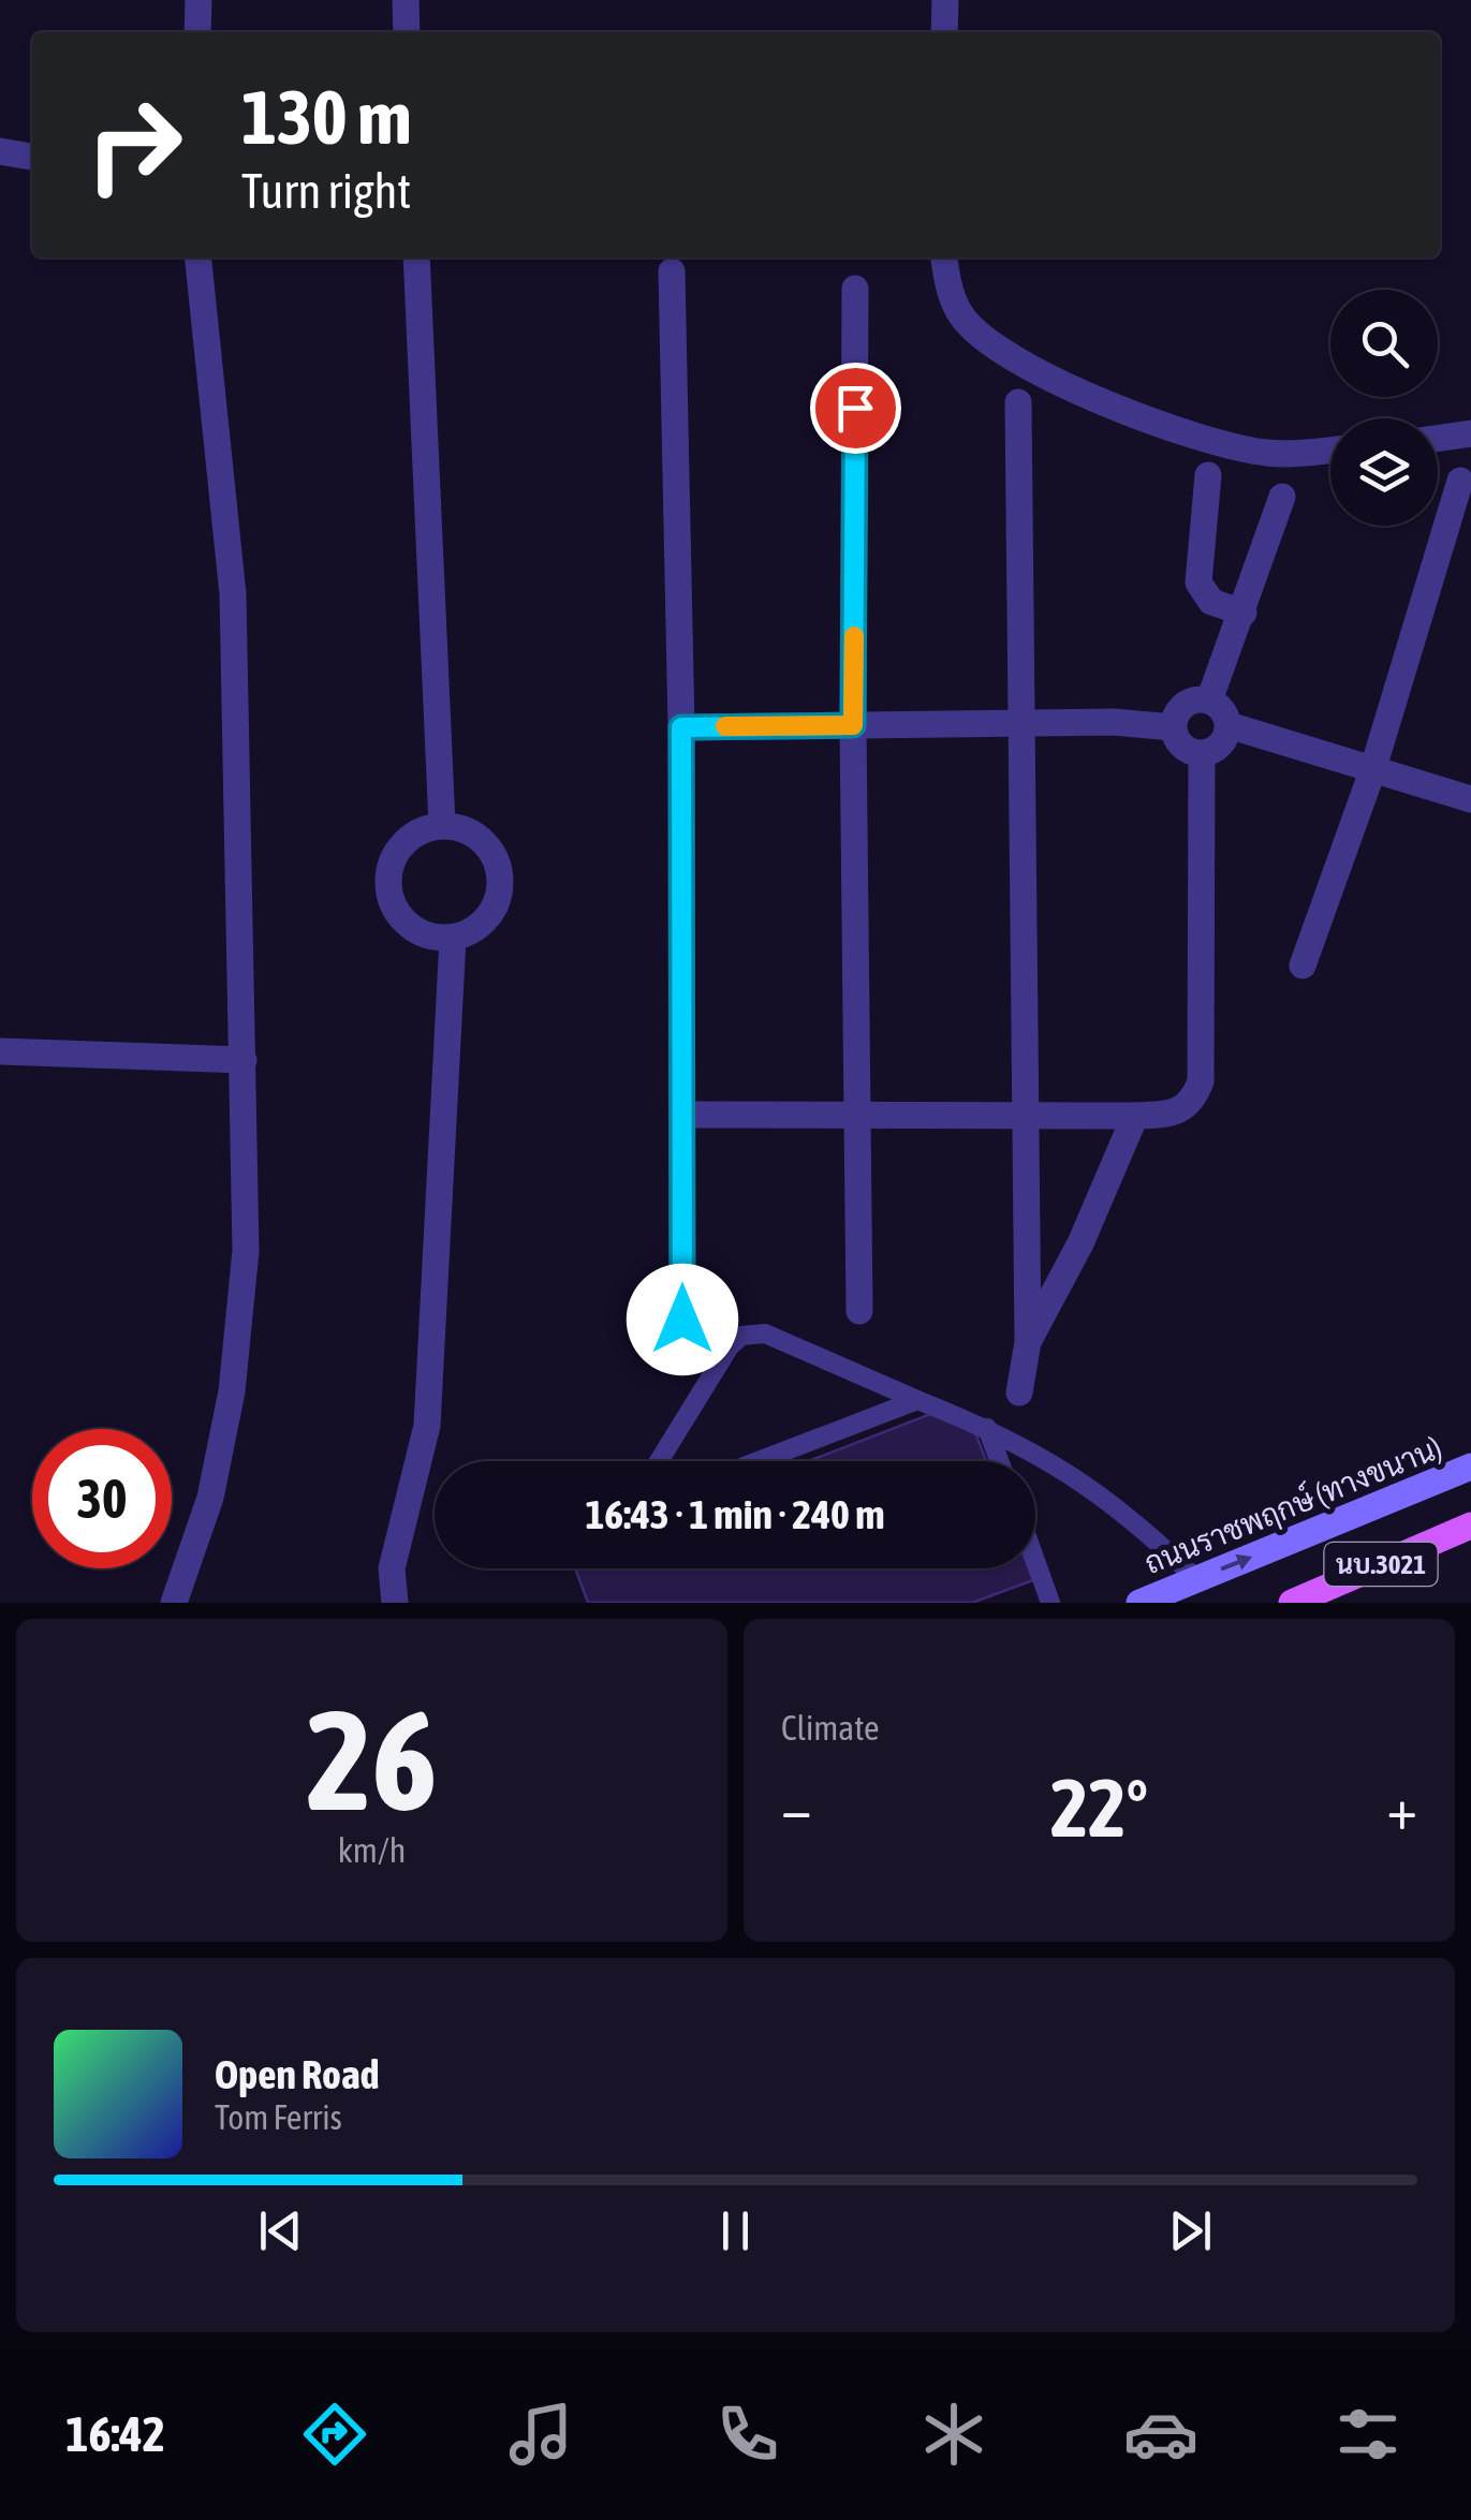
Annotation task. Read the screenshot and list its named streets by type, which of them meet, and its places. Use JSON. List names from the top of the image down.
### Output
{
  "streets": {
    "main road": ["ถนนราชพฤกษ์ (ทางขนาน)", "นบ.3021"]
  },
  "page": {
    "turn": ["130 m", "Turn right"],
    "limit": "30",
    "trip": "16:43 · 1 min · 240 m",
    "tile": [
      ["26", "km/h"],
      "Climate"
    ],
    "heat": ["−", "22°", "+"],
    "song": ["Open Road", "Tom Ferris"],
    "tabs": "16:42"
  }
}
